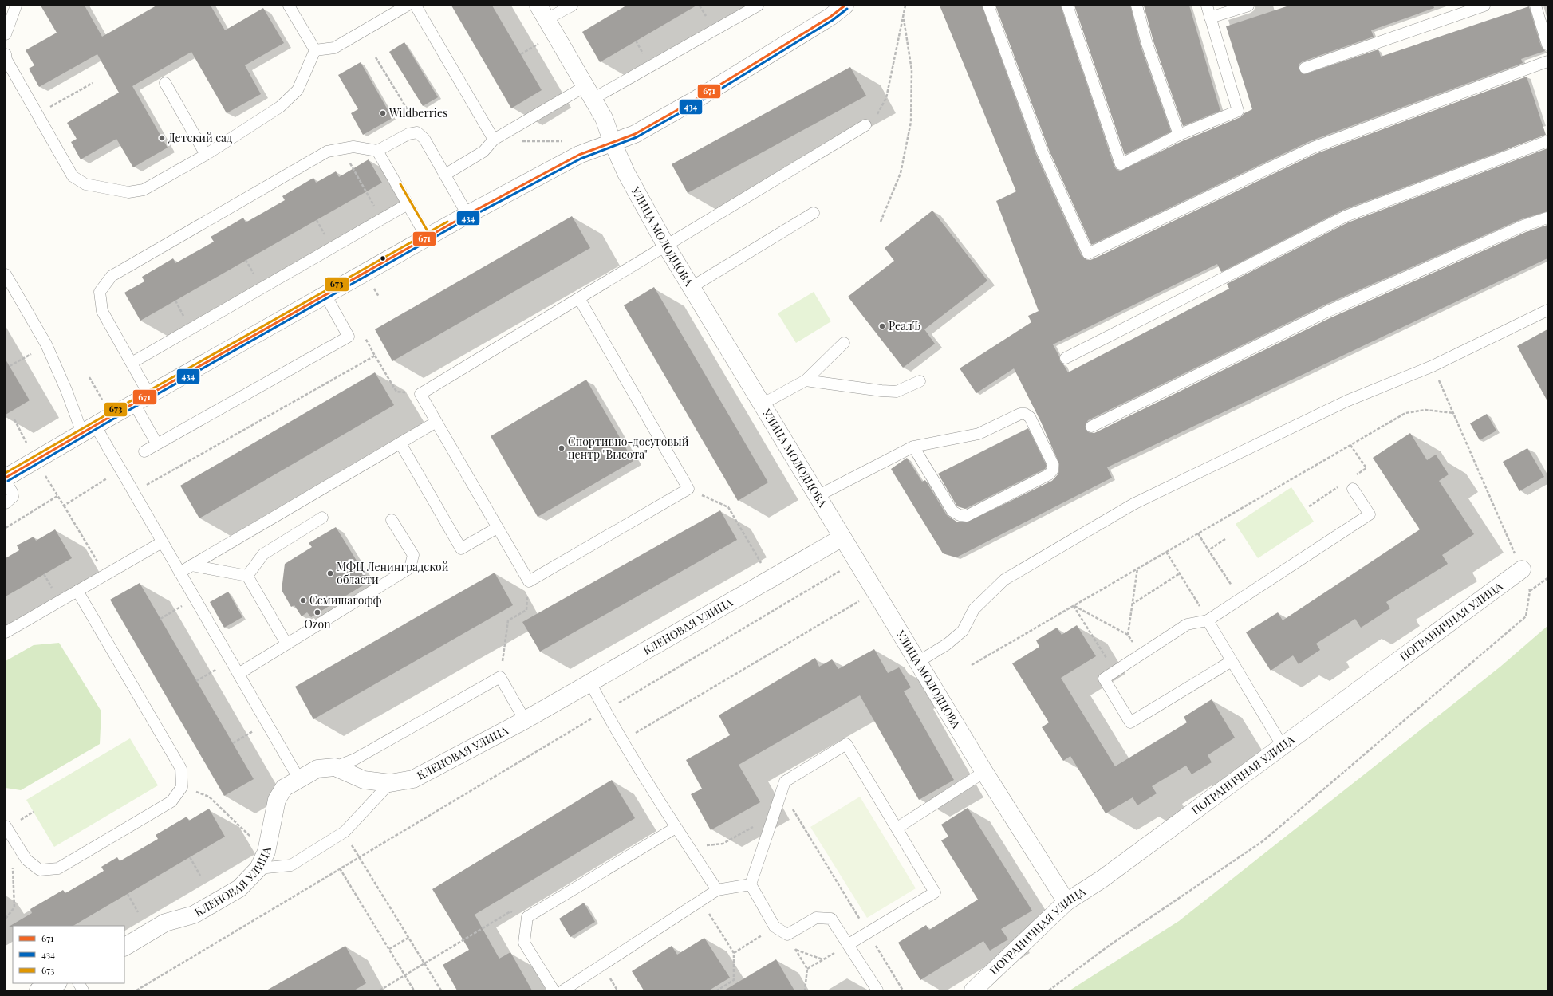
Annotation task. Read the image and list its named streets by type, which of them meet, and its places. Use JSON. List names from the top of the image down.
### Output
{
  "streets": {
    "street": ["УЛИЦА МОЛОДЦОВА", "ПОГРАНИЧНАЯ УЛИЦА", "КЛЕНОВАЯ УЛИЦА"]
  },
  "crossings": [
    ["УЛИЦА МОЛОДЦОВА", "ПОГРАНИЧНАЯ УЛИЦА"],
    ["УЛИЦА МОЛОДЦОВА", "КЛЕНОВАЯ УЛИЦА"]
  ],
  "places": [
    "Wildberries",
    "Детский сад",
    "РеалЪ",
    "Спортивно-досуговый центр \"Высота\"",
    "МФЦ Ленинградской области",
    "Семишагофф",
    "Ozon"
  ],
  "lines": ["transit line 671", "transit line 434", "transit line 673"],
  "legend": ["671", "434", "673"]
}
